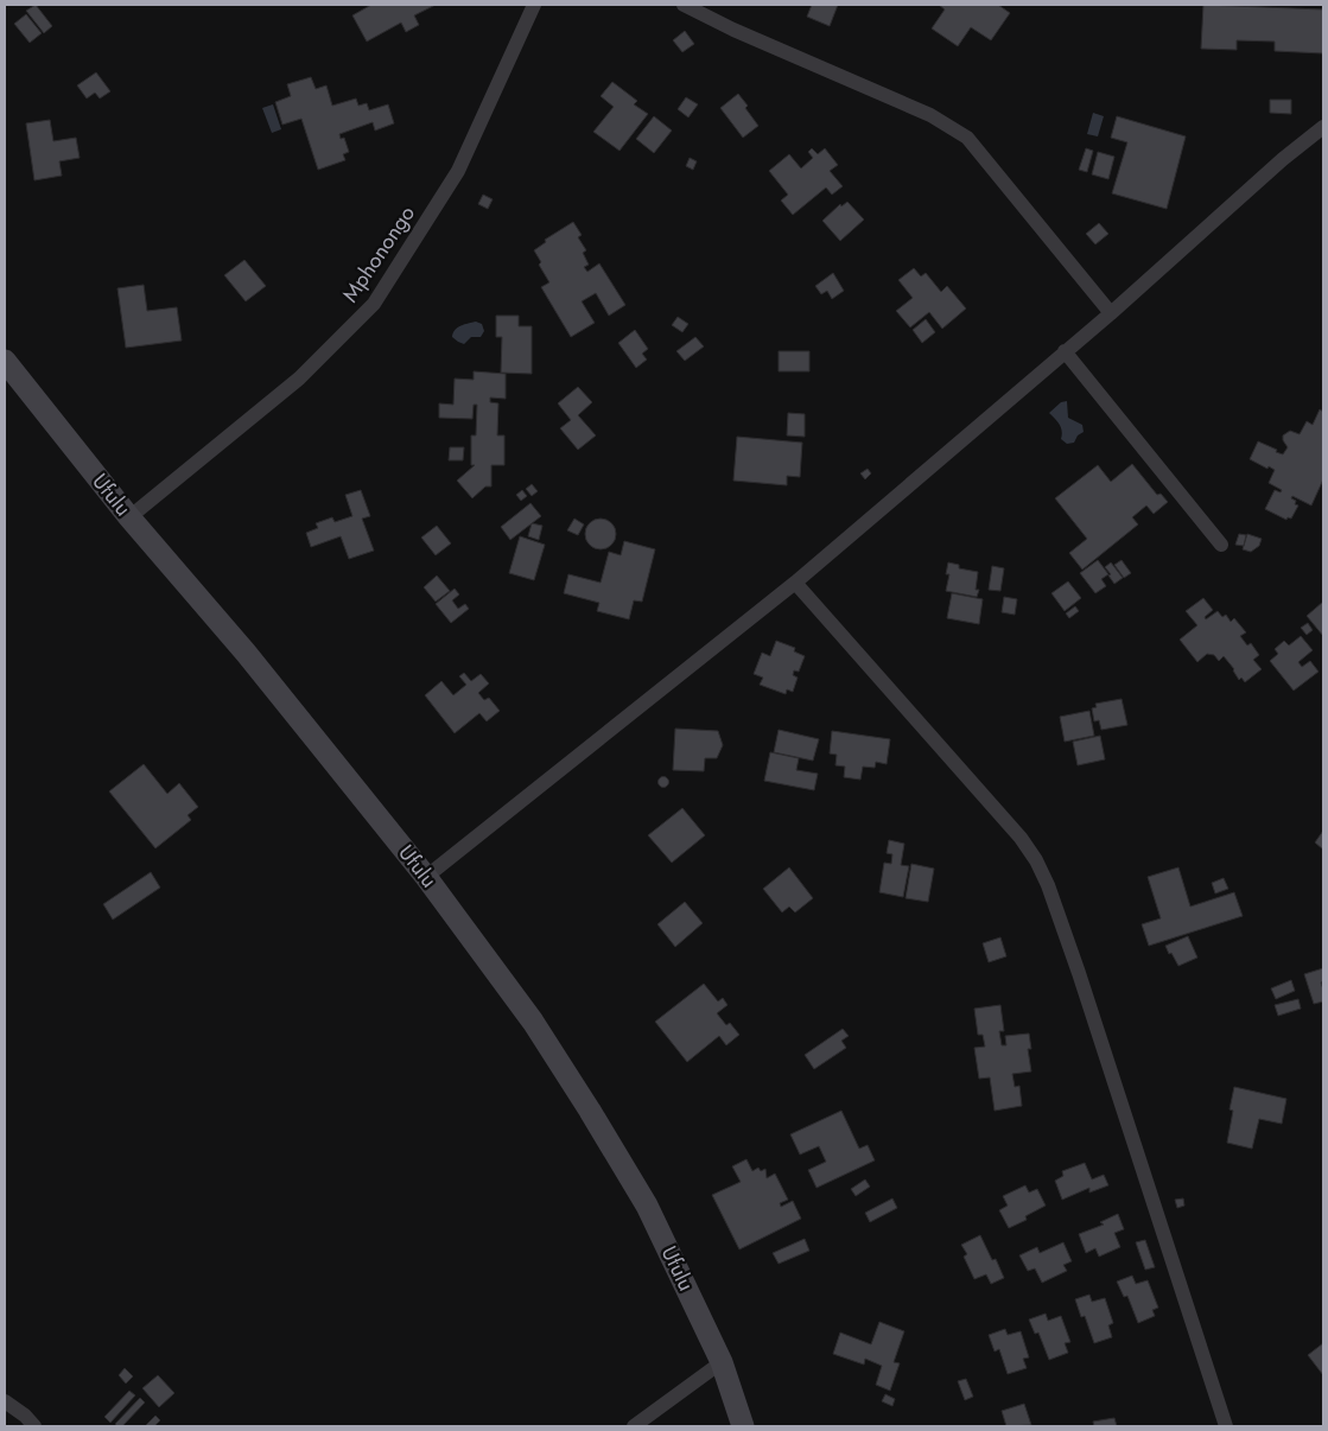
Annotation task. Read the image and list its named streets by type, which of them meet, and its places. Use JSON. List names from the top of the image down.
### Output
{
  "streets": {
    "street": ["Mphonongo", "Ufulu"]
  },
  "crossings": [
    ["Mphonongo", "Ufulu"]
  ]
}
